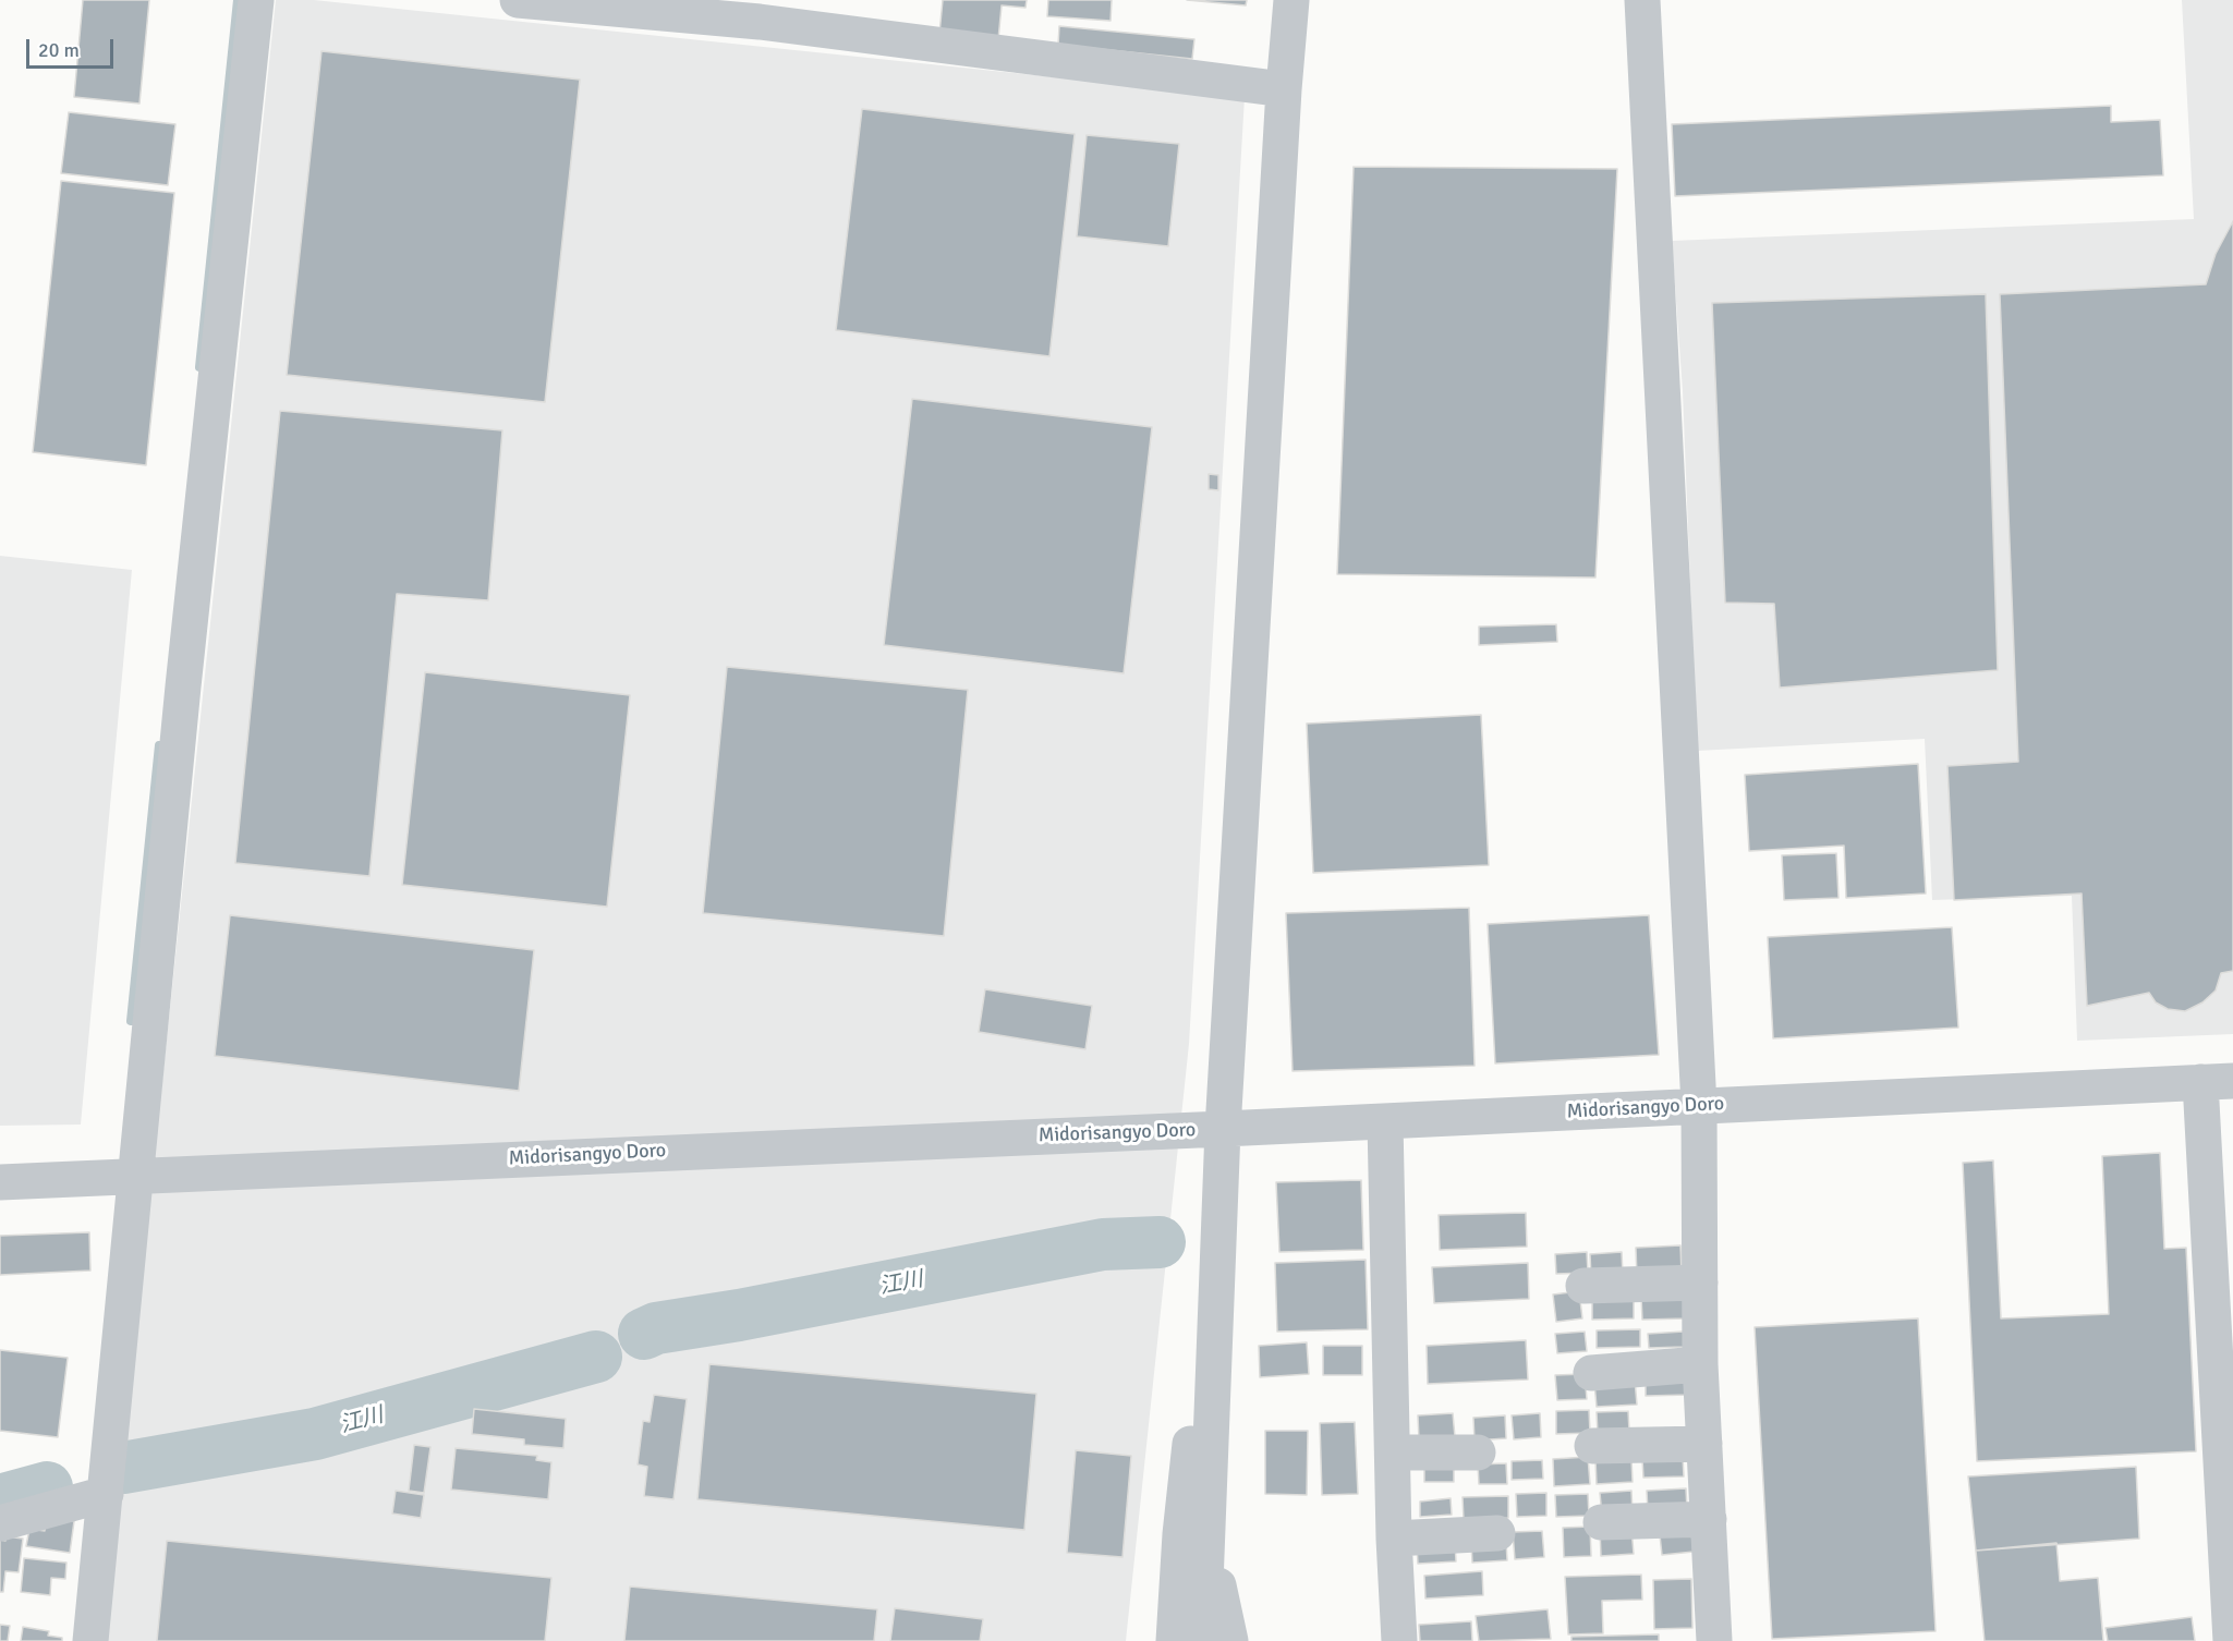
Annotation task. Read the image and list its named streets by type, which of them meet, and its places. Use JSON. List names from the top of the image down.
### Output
{
  "streets": {
    "street": ["Midorisangyo Doro"]
  },
  "water": ["江川"],
  "scale_bar": "20 m"
}
